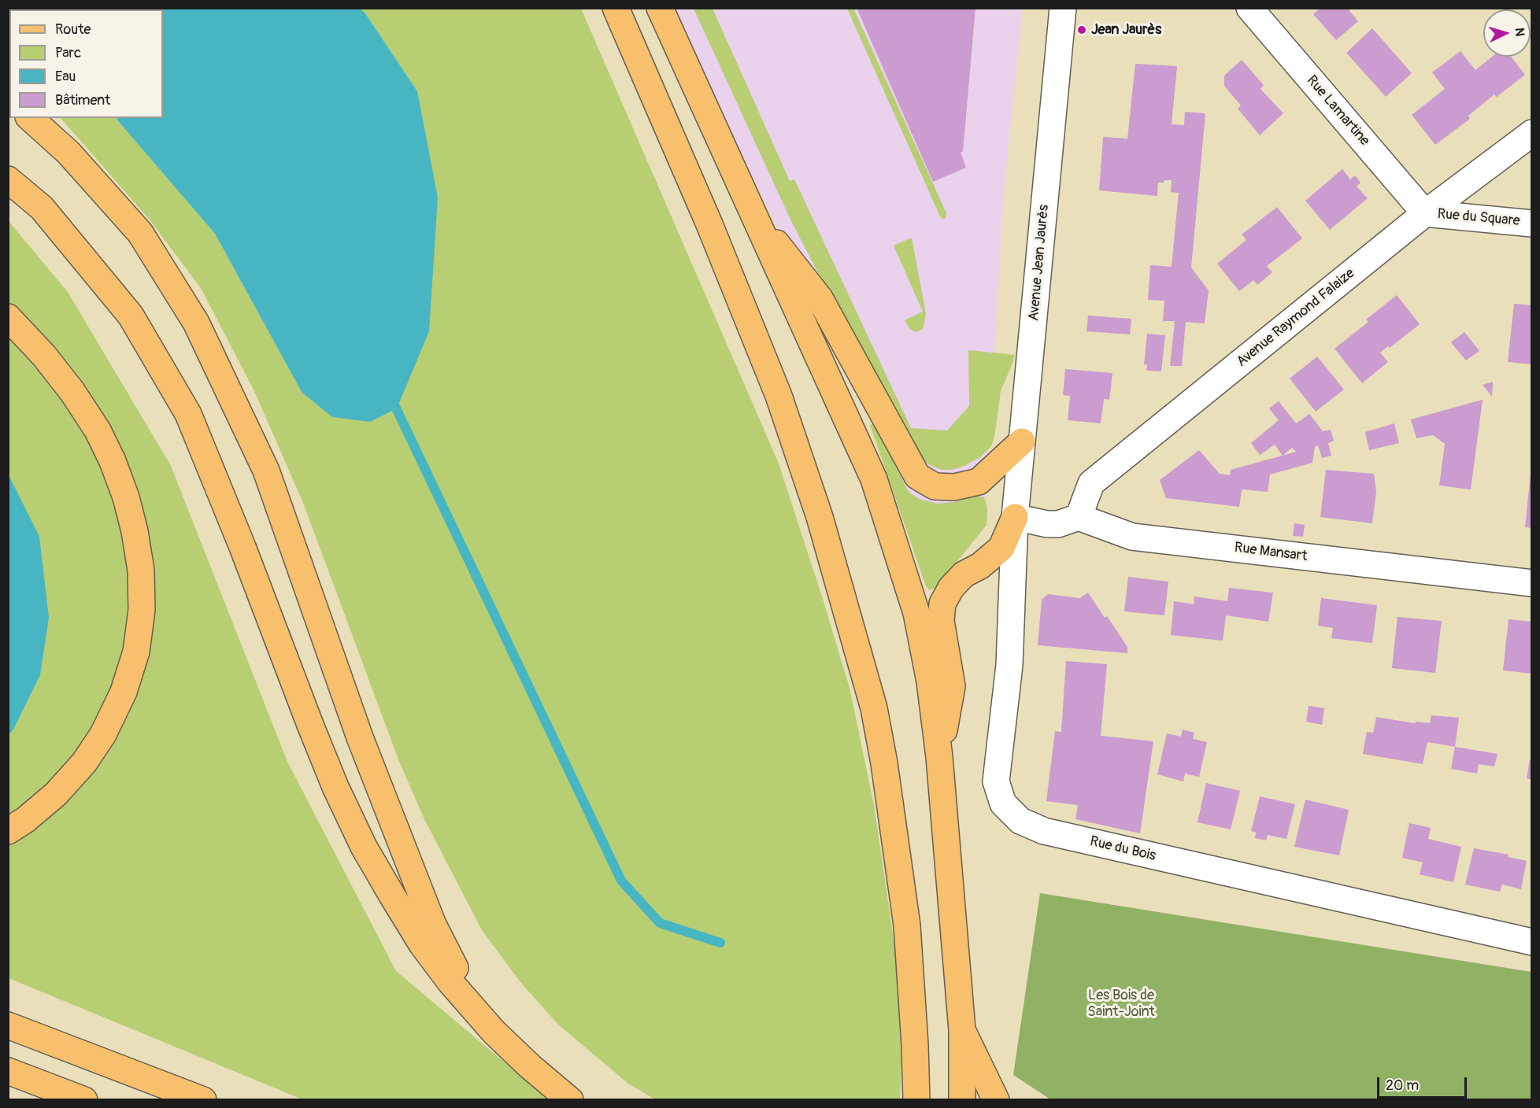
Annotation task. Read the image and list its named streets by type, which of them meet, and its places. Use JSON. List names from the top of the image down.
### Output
{
  "streets": {
    "street": [
      "Rue Lamartine",
      "Rue du Square",
      "Avenue Jean Jaurès",
      "Avenue Raymond Falaize",
      "Rue Mansart",
      "Rue du Bois"
    ]
  },
  "crossings": [
    ["Rue Lamartine", "Rue du Square"],
    ["Rue Lamartine", "Avenue Raymond Falaize"],
    ["Rue du Square", "Avenue Raymond Falaize"],
    ["Avenue Jean Jaurès", "Rue du Bois"],
    ["Avenue Raymond Falaize", "Rue Mansart"]
  ],
  "parks": ["Les Bois de Saint-Joint"],
  "places": ["Jean Jaurès"],
  "legend": [
    "Route",
    "Parc",
    "Eau",
    "Bâtiment"
  ],
  "scale_bar": "20 m",
  "north": "right"
}
